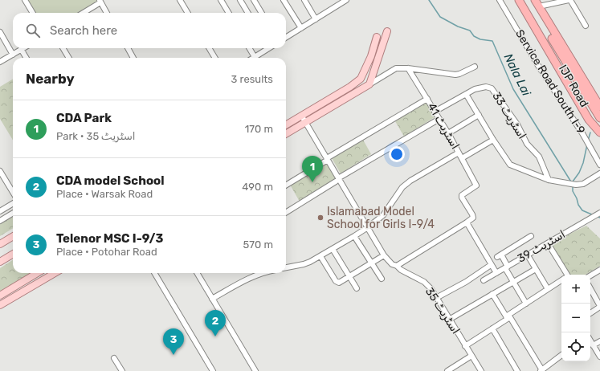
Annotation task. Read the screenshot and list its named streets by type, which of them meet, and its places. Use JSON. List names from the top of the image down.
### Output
{
  "streets": {
    "highway": ["IJP Road"],
    "street": [
      "Service Road South I-9",
      "اسٹریٹ 33",
      "اسٹریٹ 41",
      "اسٹریٹ 39",
      "اسٹریٹ 35"
    ]
  },
  "crossings": [
    ["اسٹریٹ 33", "اسٹریٹ 41"]
  ],
  "water": ["Nala Lai"],
  "places": ["Islamabad Model School for Girls I-9/4"],
  "page": {
    "search": "Search here",
    "heading": ["Nearby", "3 results"],
    "list": [
      {
        "mark": "1",
        "name": "CDA Park",
        "note": "Park · اسٹریٹ 35",
        "value": "170 m"
      },
      {
        "mark": "2",
        "name": "CDA model School",
        "note": "Place · Warsak Road",
        "value": "490 m"
      },
      {
        "mark": "3",
        "name": "Telenor MSC I-9/3",
        "note": "Place · Potohar Road",
        "value": "570 m"
      }
    ],
    "pins": ["1", "2", "3"],
    "map_buttons": ["+", "−"]
  }
}
